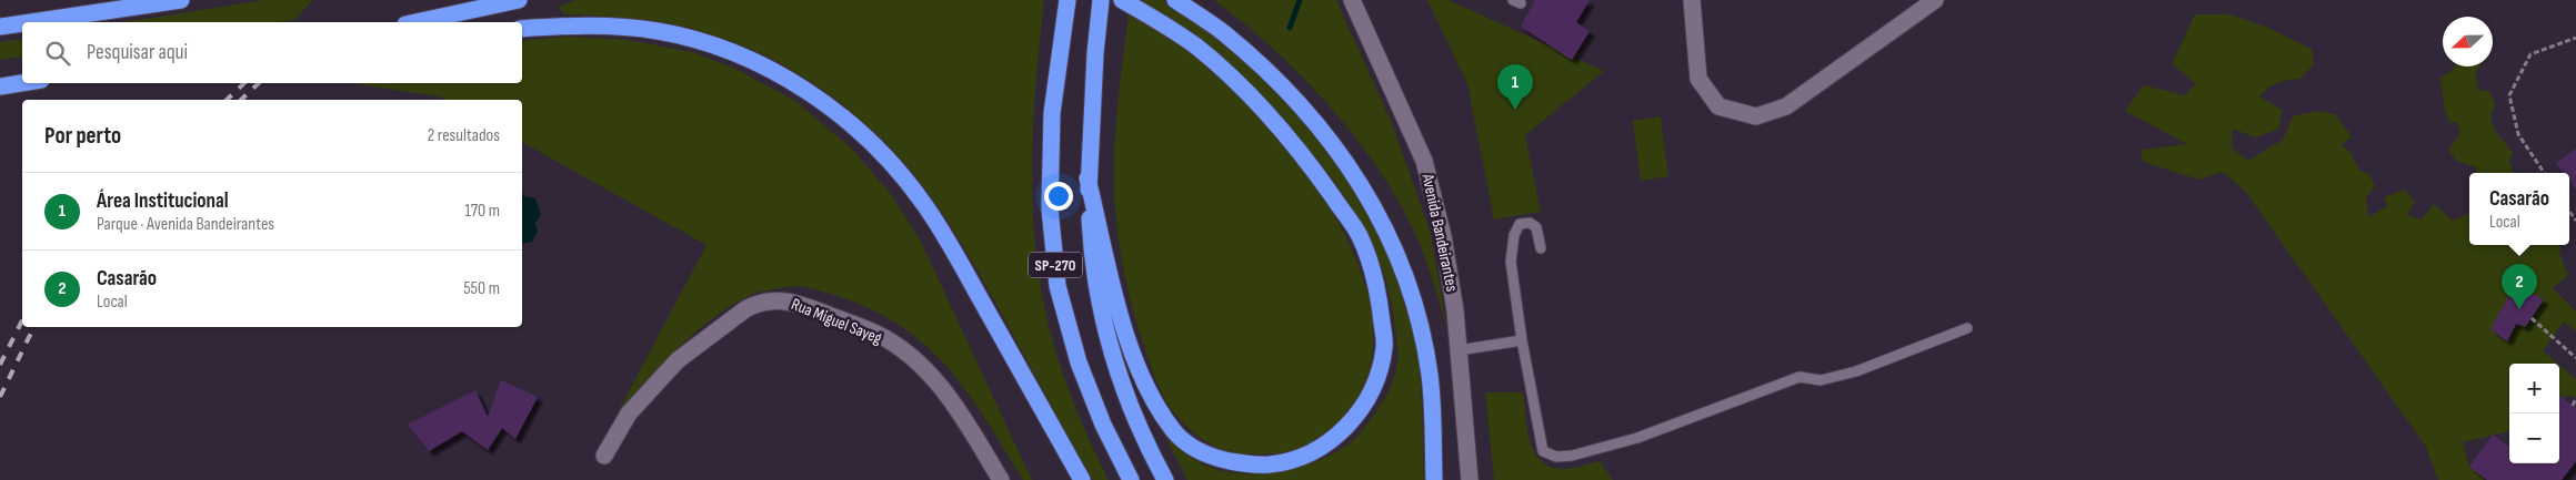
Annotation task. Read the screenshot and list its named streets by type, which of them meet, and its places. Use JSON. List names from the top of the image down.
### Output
{
  "streets": {
    "highway": ["SP-270"],
    "street": ["Avenida Bandeirantes", "Rua Miguel Sayeg"]
  },
  "north": "left",
  "page": {
    "search": "Pesquisar aqui",
    "pins": ["1", "2"],
    "heading": ["Por perto", "2 resultados"],
    "list": [
      {
        "mark": "1",
        "name": "Área Institucional",
        "note": "Parque · Avenida Bandeirantes",
        "value": "170 m"
      },
      {
        "mark": "2",
        "name": "Casarão",
        "note": "Local",
        "value": "550 m"
      }
    ],
    "popup": ["Casarão", "Local"],
    "map_buttons": ["+", "−"]
  }
}
